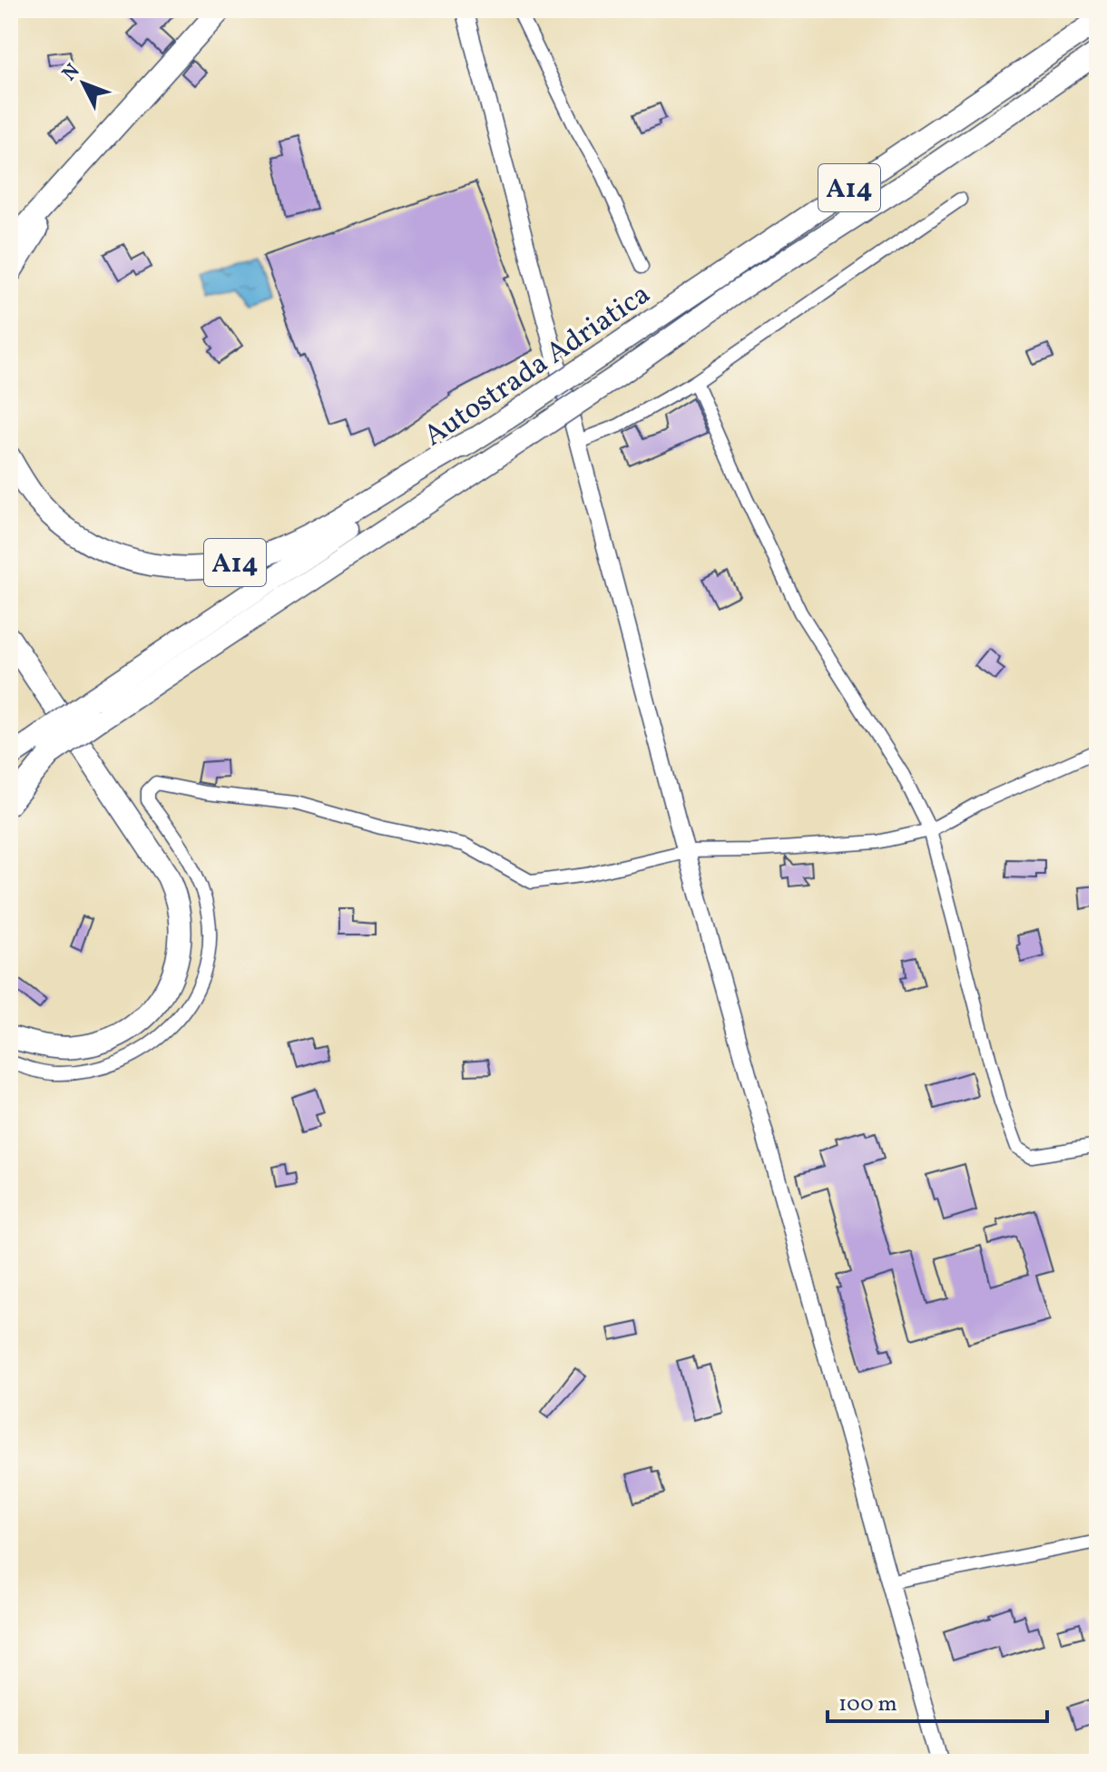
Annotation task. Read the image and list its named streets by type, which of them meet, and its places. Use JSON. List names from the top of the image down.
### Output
{
  "streets": {
    "highway": ["A14", "Autostrada Adriatica"]
  },
  "crossings": [
    ["A14", "Autostrada Adriatica"]
  ],
  "scale_bar": "100 m",
  "north": "top left"
}
